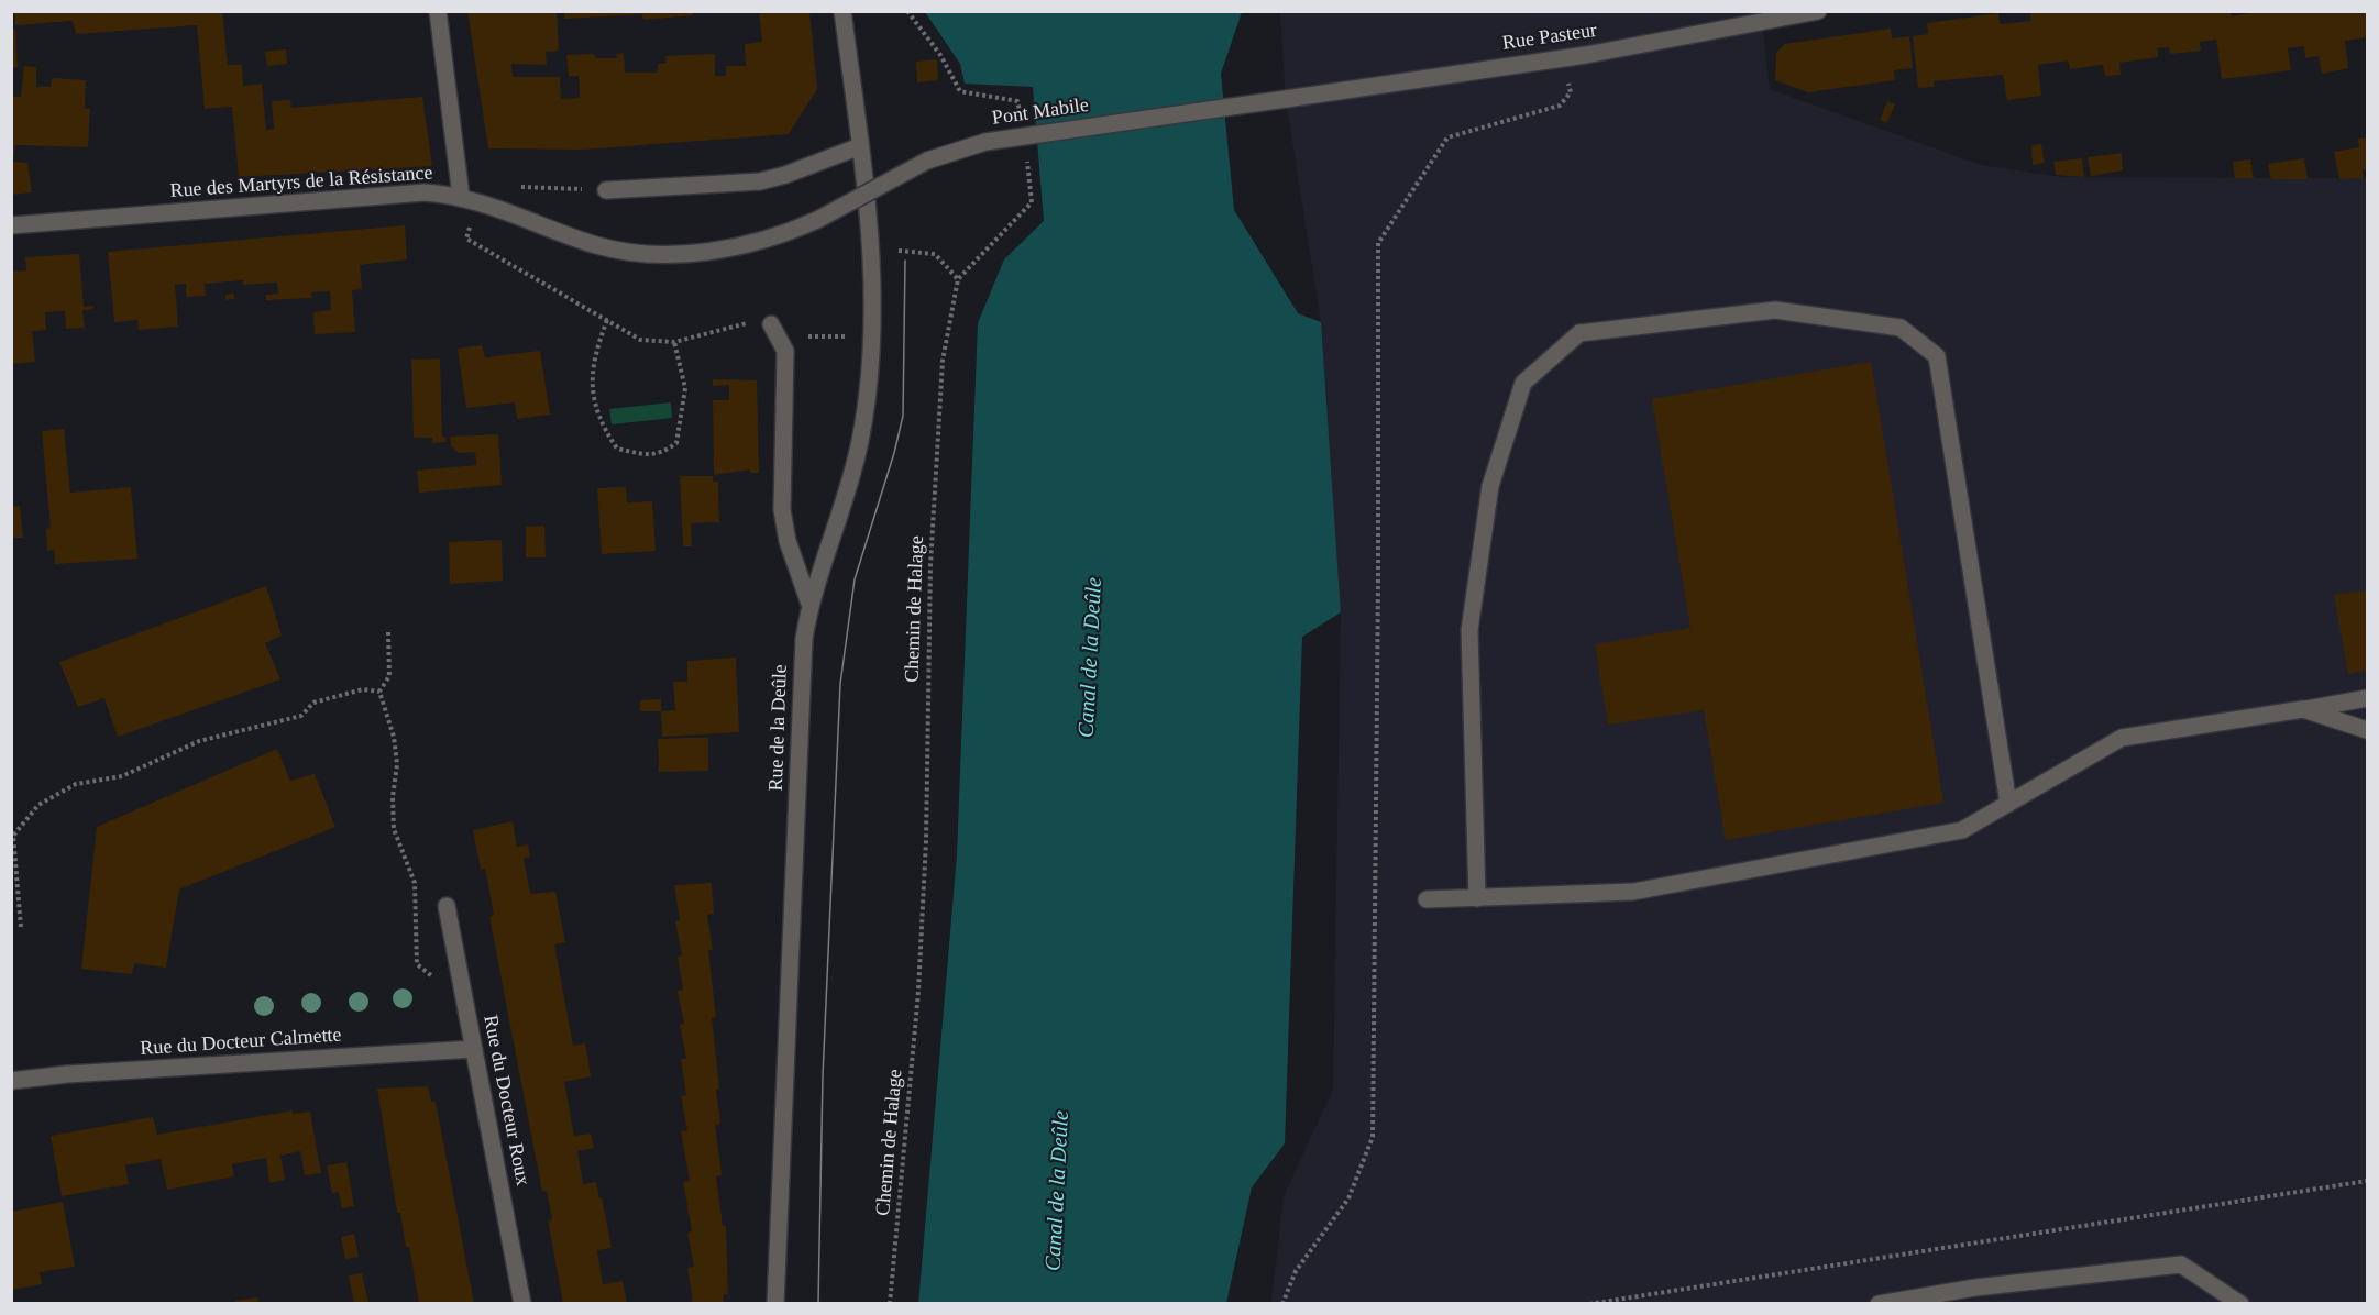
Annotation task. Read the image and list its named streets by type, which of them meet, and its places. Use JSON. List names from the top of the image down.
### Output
{
  "streets": {
    "street": [
      "Rue Pasteur",
      "Pont Mabile",
      "Rue des Martyrs de la Résistance",
      "Rue de la Deûle",
      "Rue du Docteur Calmette",
      "Rue du Docteur Roux"
    ],
    "path": ["Chemin de Halage"]
  },
  "crossings": [
    ["Rue Pasteur", "Pont Mabile"],
    ["Pont Mabile", "Rue des Martyrs de la Résistance"],
    ["Rue du Docteur Calmette", "Rue du Docteur Roux"]
  ],
  "water": ["Canal de la Deûle"]
}
